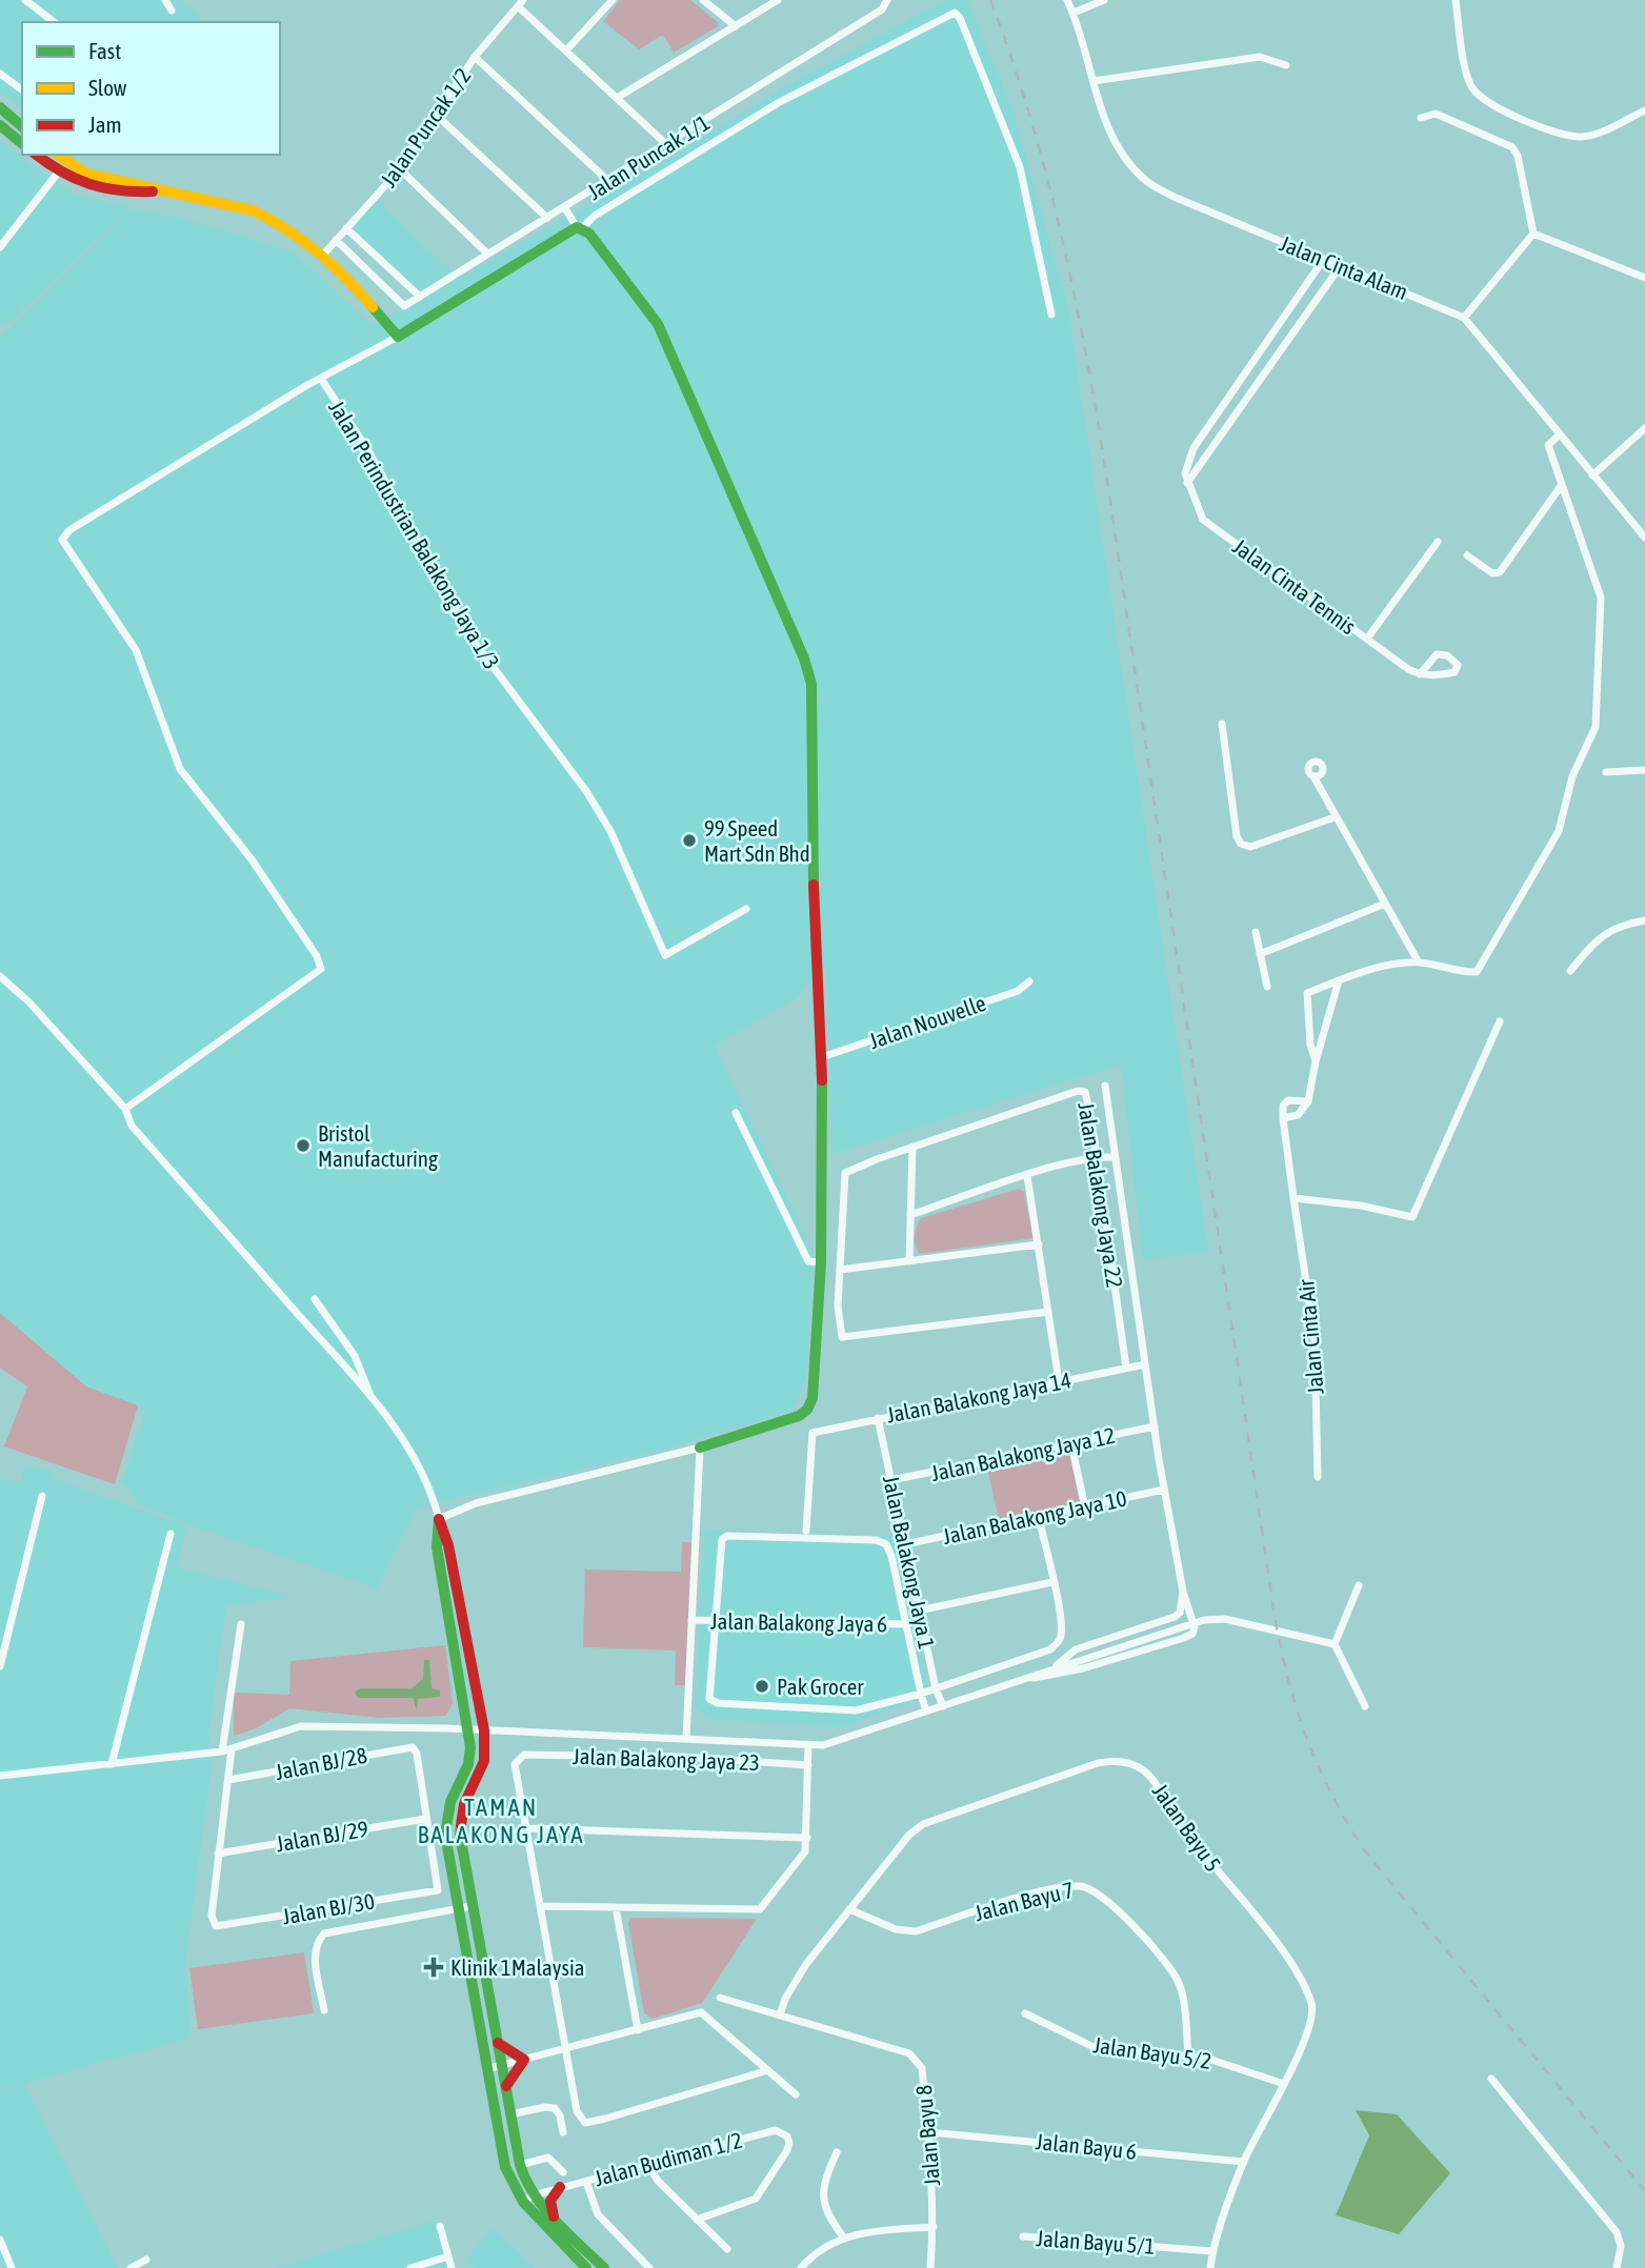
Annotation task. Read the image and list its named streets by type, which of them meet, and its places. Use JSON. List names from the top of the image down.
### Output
{
  "streets": {
    "street": [
      "Jalan Puncak 1/2",
      "Jalan Puncak 1/1",
      "Jalan Cinta Alam",
      "Jalan Perindustrian Balakong Jaya 1/3",
      "Jalan Cinta Tennis",
      "Jalan Nouvelle",
      "Jalan Balakong Jaya 22",
      "Jalan Cinta Air",
      "Jalan Balakong Jaya 14",
      "Jalan Balakong Jaya 12",
      "Jalan Balakong Jaya 10",
      "Jalan Balakong Jaya 1",
      "Jalan Balakong Jaya 6",
      "Jalan Balakong Jaya 23",
      "Jalan BJ/28",
      "Jalan Bayu 5",
      "Jalan BJ/29",
      "Jalan Bayu 7",
      "Jalan BJ/30",
      "Jalan Bayu 5/2",
      "Jalan Bayu 8",
      "Jalan Bayu 6",
      "Jalan Budiman 1/2",
      "Jalan Bayu 5/1"
    ]
  },
  "crossings": [
    ["Jalan Puncak 1/2", "Jalan Puncak 1/1"],
    ["Jalan Balakong Jaya 22", "Jalan Balakong Jaya 14"],
    ["Jalan Balakong Jaya 14", "Jalan Balakong Jaya 1"],
    ["Jalan Balakong Jaya 12", "Jalan Balakong Jaya 1"],
    ["Jalan Balakong Jaya 10", "Jalan Balakong Jaya 1"],
    ["Jalan BJ/28", "Jalan BJ/29"],
    ["Jalan BJ/28", "Jalan BJ/30"],
    ["Jalan Bayu 5", "Jalan Bayu 7"],
    ["Jalan Bayu 5", "Jalan Bayu 5/2"],
    ["Jalan Bayu 5", "Jalan Bayu 8"],
    ["Jalan Bayu 5", "Jalan Bayu 6"],
    ["Jalan Bayu 5", "Jalan Bayu 5/1"],
    ["Jalan BJ/29", "Jalan BJ/30"],
    ["Jalan Bayu 7", "Jalan Bayu 5/2"],
    ["Jalan Bayu 8", "Jalan Bayu 6"]
  ],
  "districts": ["TAMAN BALAKONG JAYA"],
  "places": {
    "other": ["99 Speed Mart Sdn Bhd", "Bristol Manufacturing", "Pak Grocer"],
    "health": ["Klinik 1Malaysia"]
  },
  "legend": ["Fast", "Slow", "Jam"]
}
